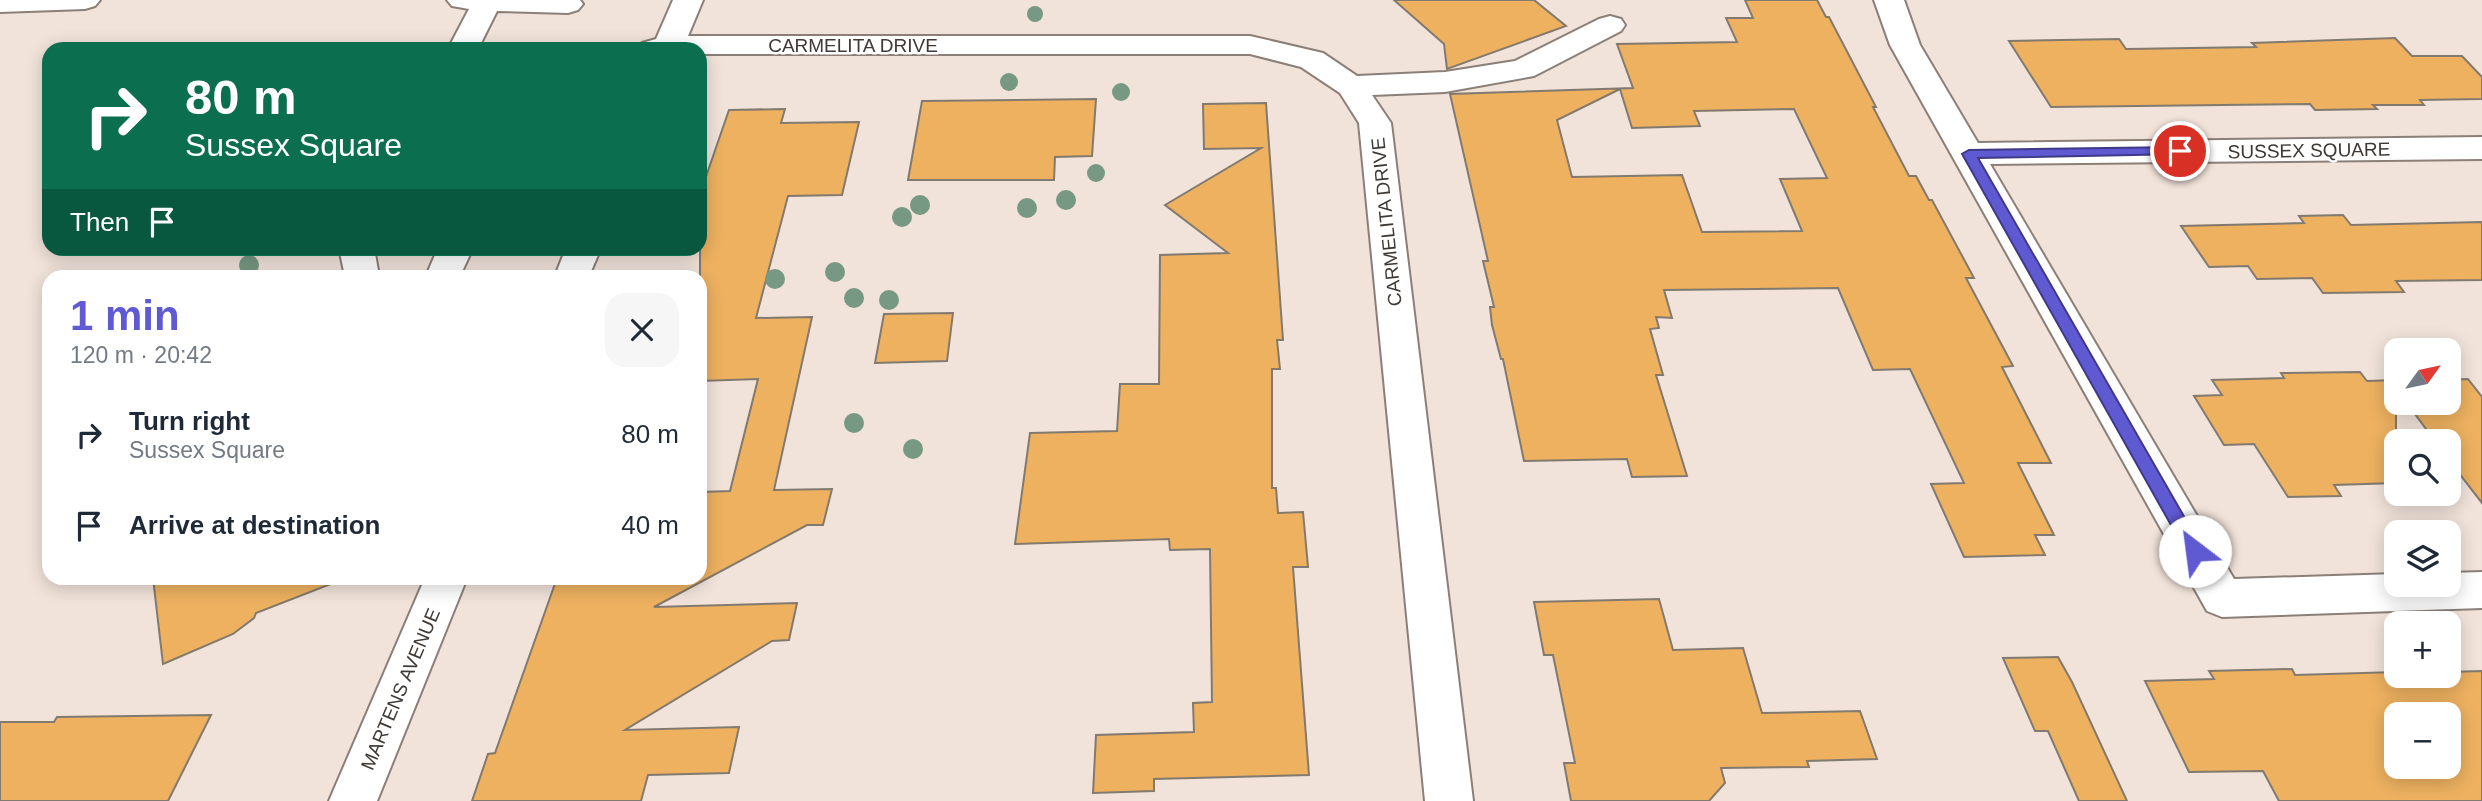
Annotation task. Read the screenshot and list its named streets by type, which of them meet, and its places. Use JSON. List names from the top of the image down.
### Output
{
  "streets": {
    "street": ["CARMELITA DRIVE", "SUSSEX SQUARE", "MARTENS AVENUE"]
  },
  "north": "top right",
  "page": {
    "turn": ["80 m", "Sussex Square"],
    "then": "Then",
    "heading": ["1 min", "120 m · 20:42"],
    "map_buttons": ["+", "−"],
    "list": [
      {
        "name": "Turn right",
        "note": "Sussex Square",
        "value": "80 m"
      },
      {
        "name": "Arrive at destination",
        "value": "40 m"
      }
    ]
  }
}
